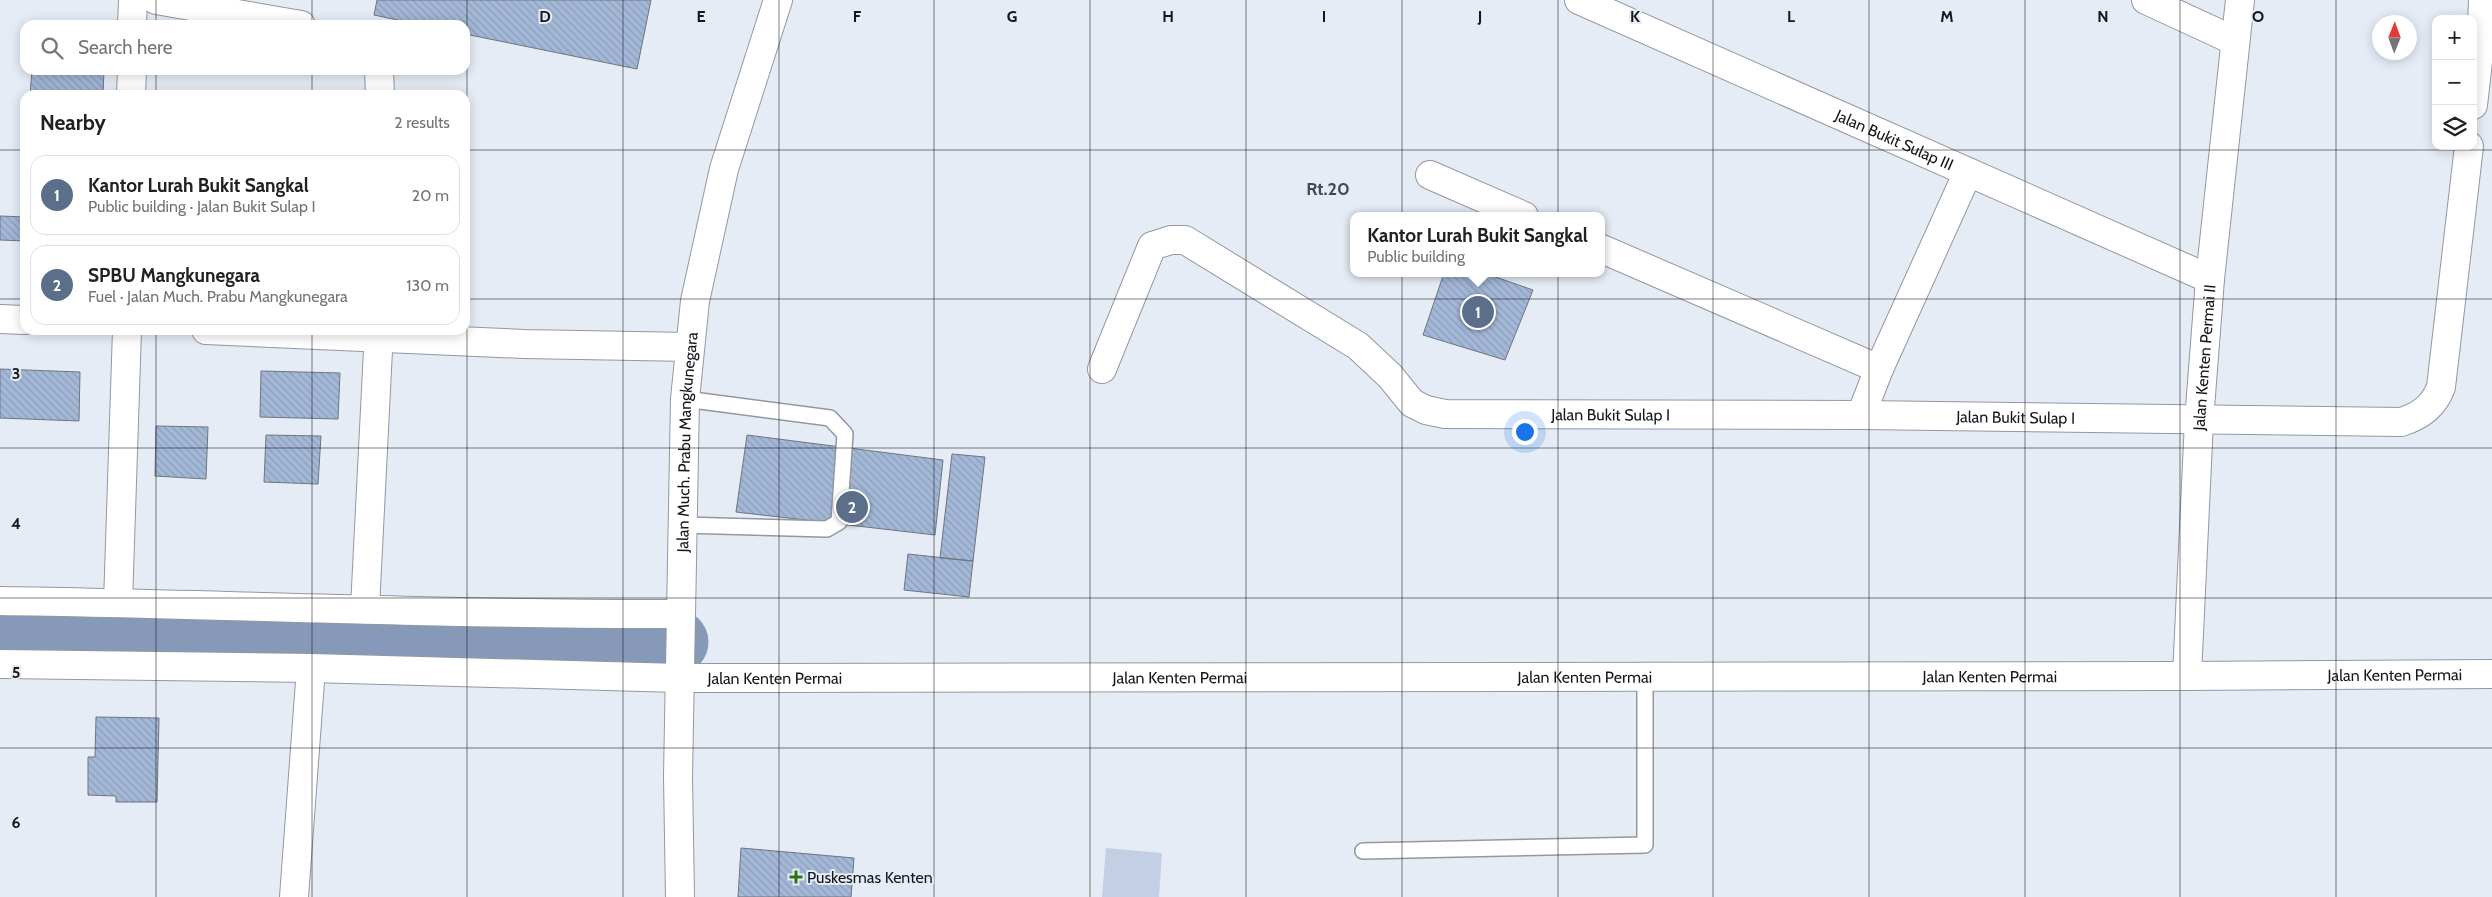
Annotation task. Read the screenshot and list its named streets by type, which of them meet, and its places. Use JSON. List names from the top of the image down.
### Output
{
  "streets": {
    "street": [
      "Jalan Bukit Sulap III",
      "Jalan Kenten Permai II",
      "Jalan Bukit Sulap I",
      "Jalan Much. Prabu Mangkunegara",
      "Jalan Kenten Permai"
    ]
  },
  "crossings": [
    ["Jalan Bukit Sulap III", "Jalan Kenten Permai II"],
    ["Jalan Kenten Permai II", "Jalan Bukit Sulap I"],
    ["Jalan Kenten Permai II", "Jalan Kenten Permai"],
    ["Jalan Much. Prabu Mangkunegara", "Jalan Kenten Permai"]
  ],
  "districts": ["Rt.20"],
  "places": {
    "health": ["Puskesmas Kenten"]
  },
  "north": "top",
  "page": {
    "map_buttons": ["+", "−"],
    "search": "Search here",
    "heading": ["Nearby", "2 results"],
    "list": [
      {
        "mark": "1",
        "name": "Kantor Lurah Bukit Sangkal",
        "note": "Public building · Jalan Bukit Sulap I",
        "value": "20 m"
      },
      {
        "mark": "2",
        "name": "SPBU Mangkunegara",
        "note": "Fuel · Jalan Much. Prabu Mangkunegara",
        "value": "130 m"
      }
    ],
    "popup": ["Kantor Lurah Bukit Sangkal", "Public building"],
    "pins": ["1", "2"]
  },
  "grid": {
    "columns": [
      "D",
      "E",
      "F",
      "G",
      "H",
      "I",
      "J",
      "K",
      "L",
      "M",
      "N",
      "O"
    ],
    "rows": [
      "3",
      "4",
      "5",
      "6"
    ]
  }
}
